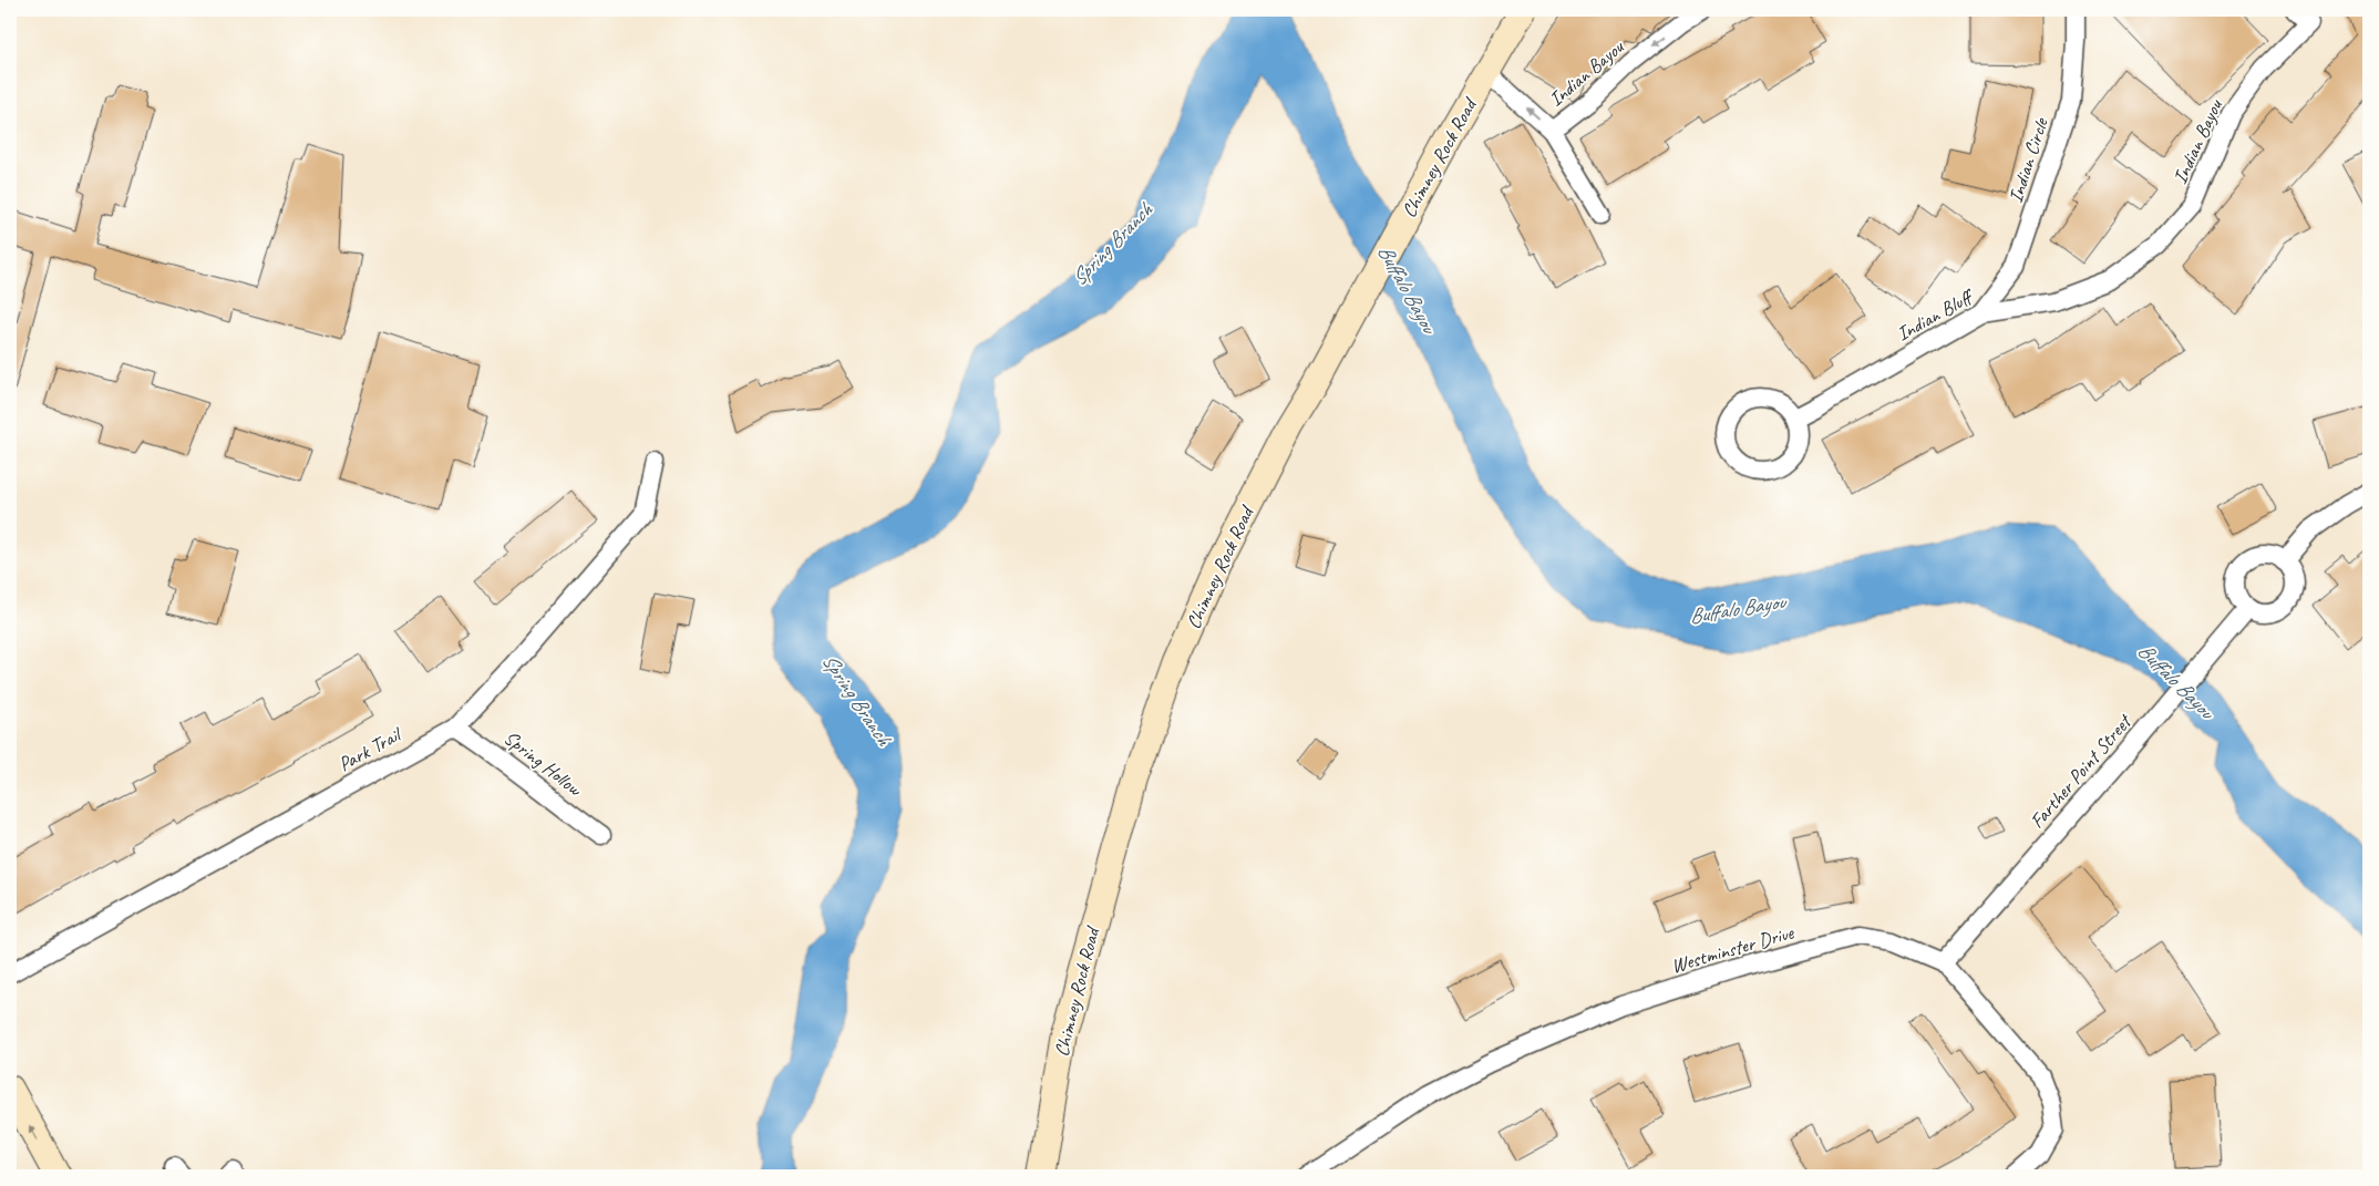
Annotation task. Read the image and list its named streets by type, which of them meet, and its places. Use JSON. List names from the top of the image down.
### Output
{
  "streets": {
    "main road": ["Chimney Rock Road"],
    "street": [
      "Indian Bayou",
      "Indian Circle",
      "Indian Bluff",
      "Park Trail",
      "Spring Hollow",
      "Farther Point Street",
      "Westminster Drive"
    ]
  },
  "crossings": [
    ["Indian Bayou", "Indian Bluff"],
    ["Indian Circle", "Indian Bluff"],
    ["Park Trail", "Spring Hollow"],
    ["Farther Point Street", "Westminster Drive"]
  ],
  "one_way": ["Indian Bayou"],
  "water": ["Spring Branch", "Buffalo Bayou"]
}
